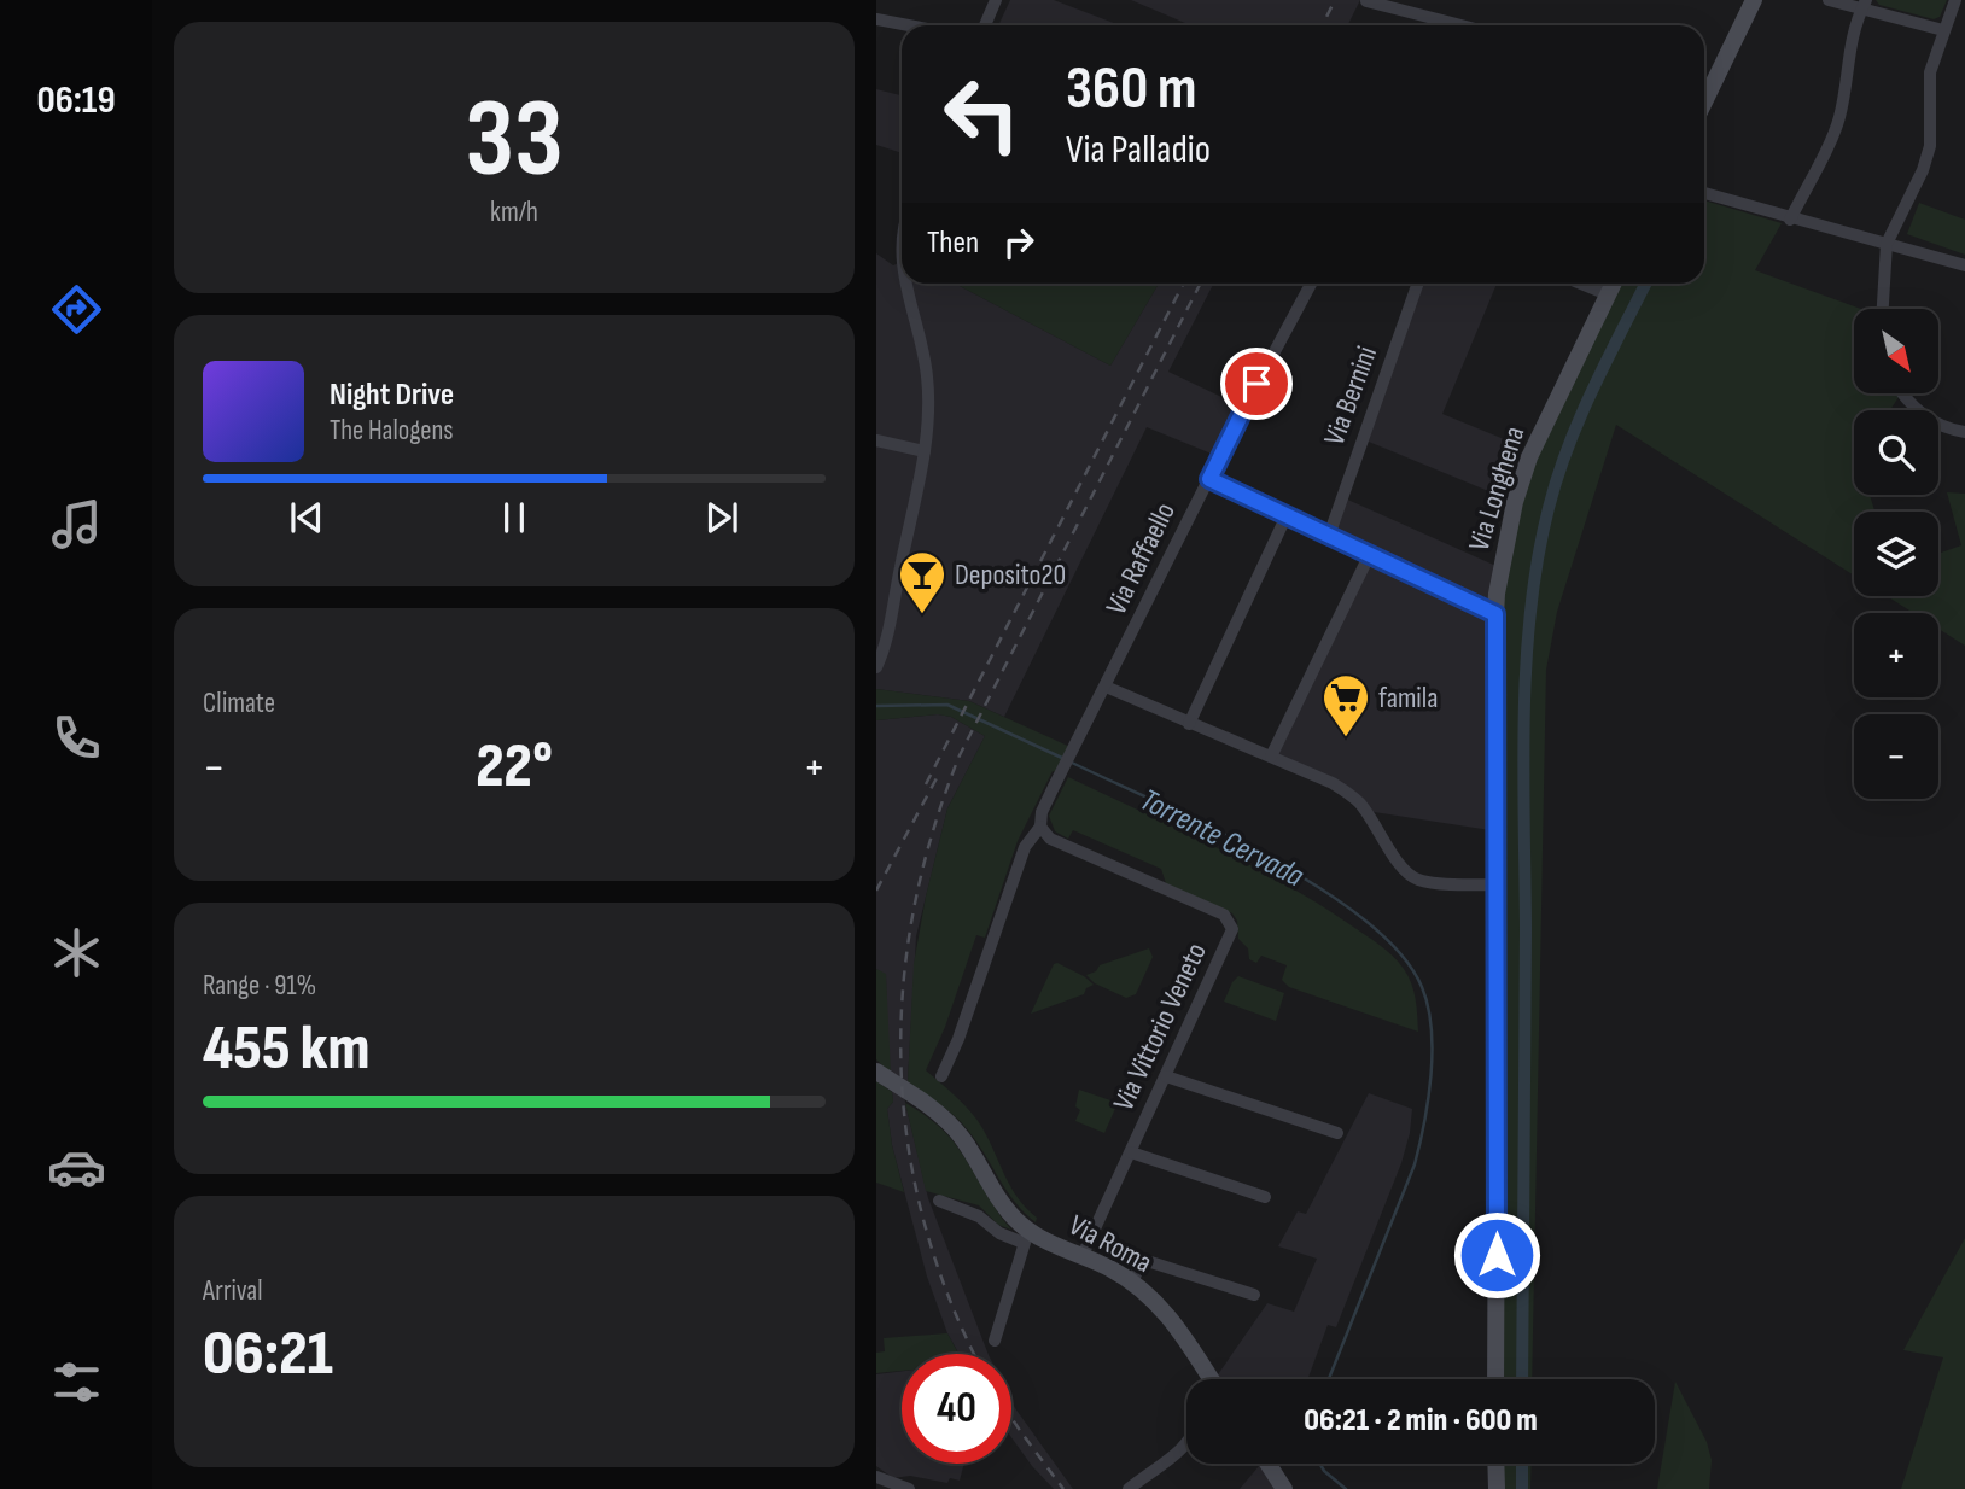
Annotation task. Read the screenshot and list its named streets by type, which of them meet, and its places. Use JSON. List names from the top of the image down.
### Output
{
  "streets": {
    "street": [
      "Via Bernini",
      "Via Longhena",
      "Via Raffaello",
      "Via Vittorio Veneto",
      "Via Roma"
    ]
  },
  "crossings": [
    ["Via Raffaello", "Via Vittorio Veneto"],
    ["Via Vittorio Veneto", "Via Roma"]
  ],
  "water": ["Torrente Cervada"],
  "places": {
    "bar": ["Deposito20"],
    "supermarket": ["famila"]
  },
  "north": "bottom right",
  "page": {
    "tabs": "06:19",
    "tile": [
      ["33", "km/h"],
      "Climate",
      ["Range · 91%", "455 km"],
      ["Arrival", "06:21"]
    ],
    "turn": ["360 m", "Via Palladio"],
    "then": "Then",
    "map_buttons": ["+", "−"],
    "song": ["Night Drive", "The Halogens"],
    "heat": ["−", "22°", "+"],
    "limit": "40",
    "trip": "06:21 · 2 min · 600 m"
  }
}
